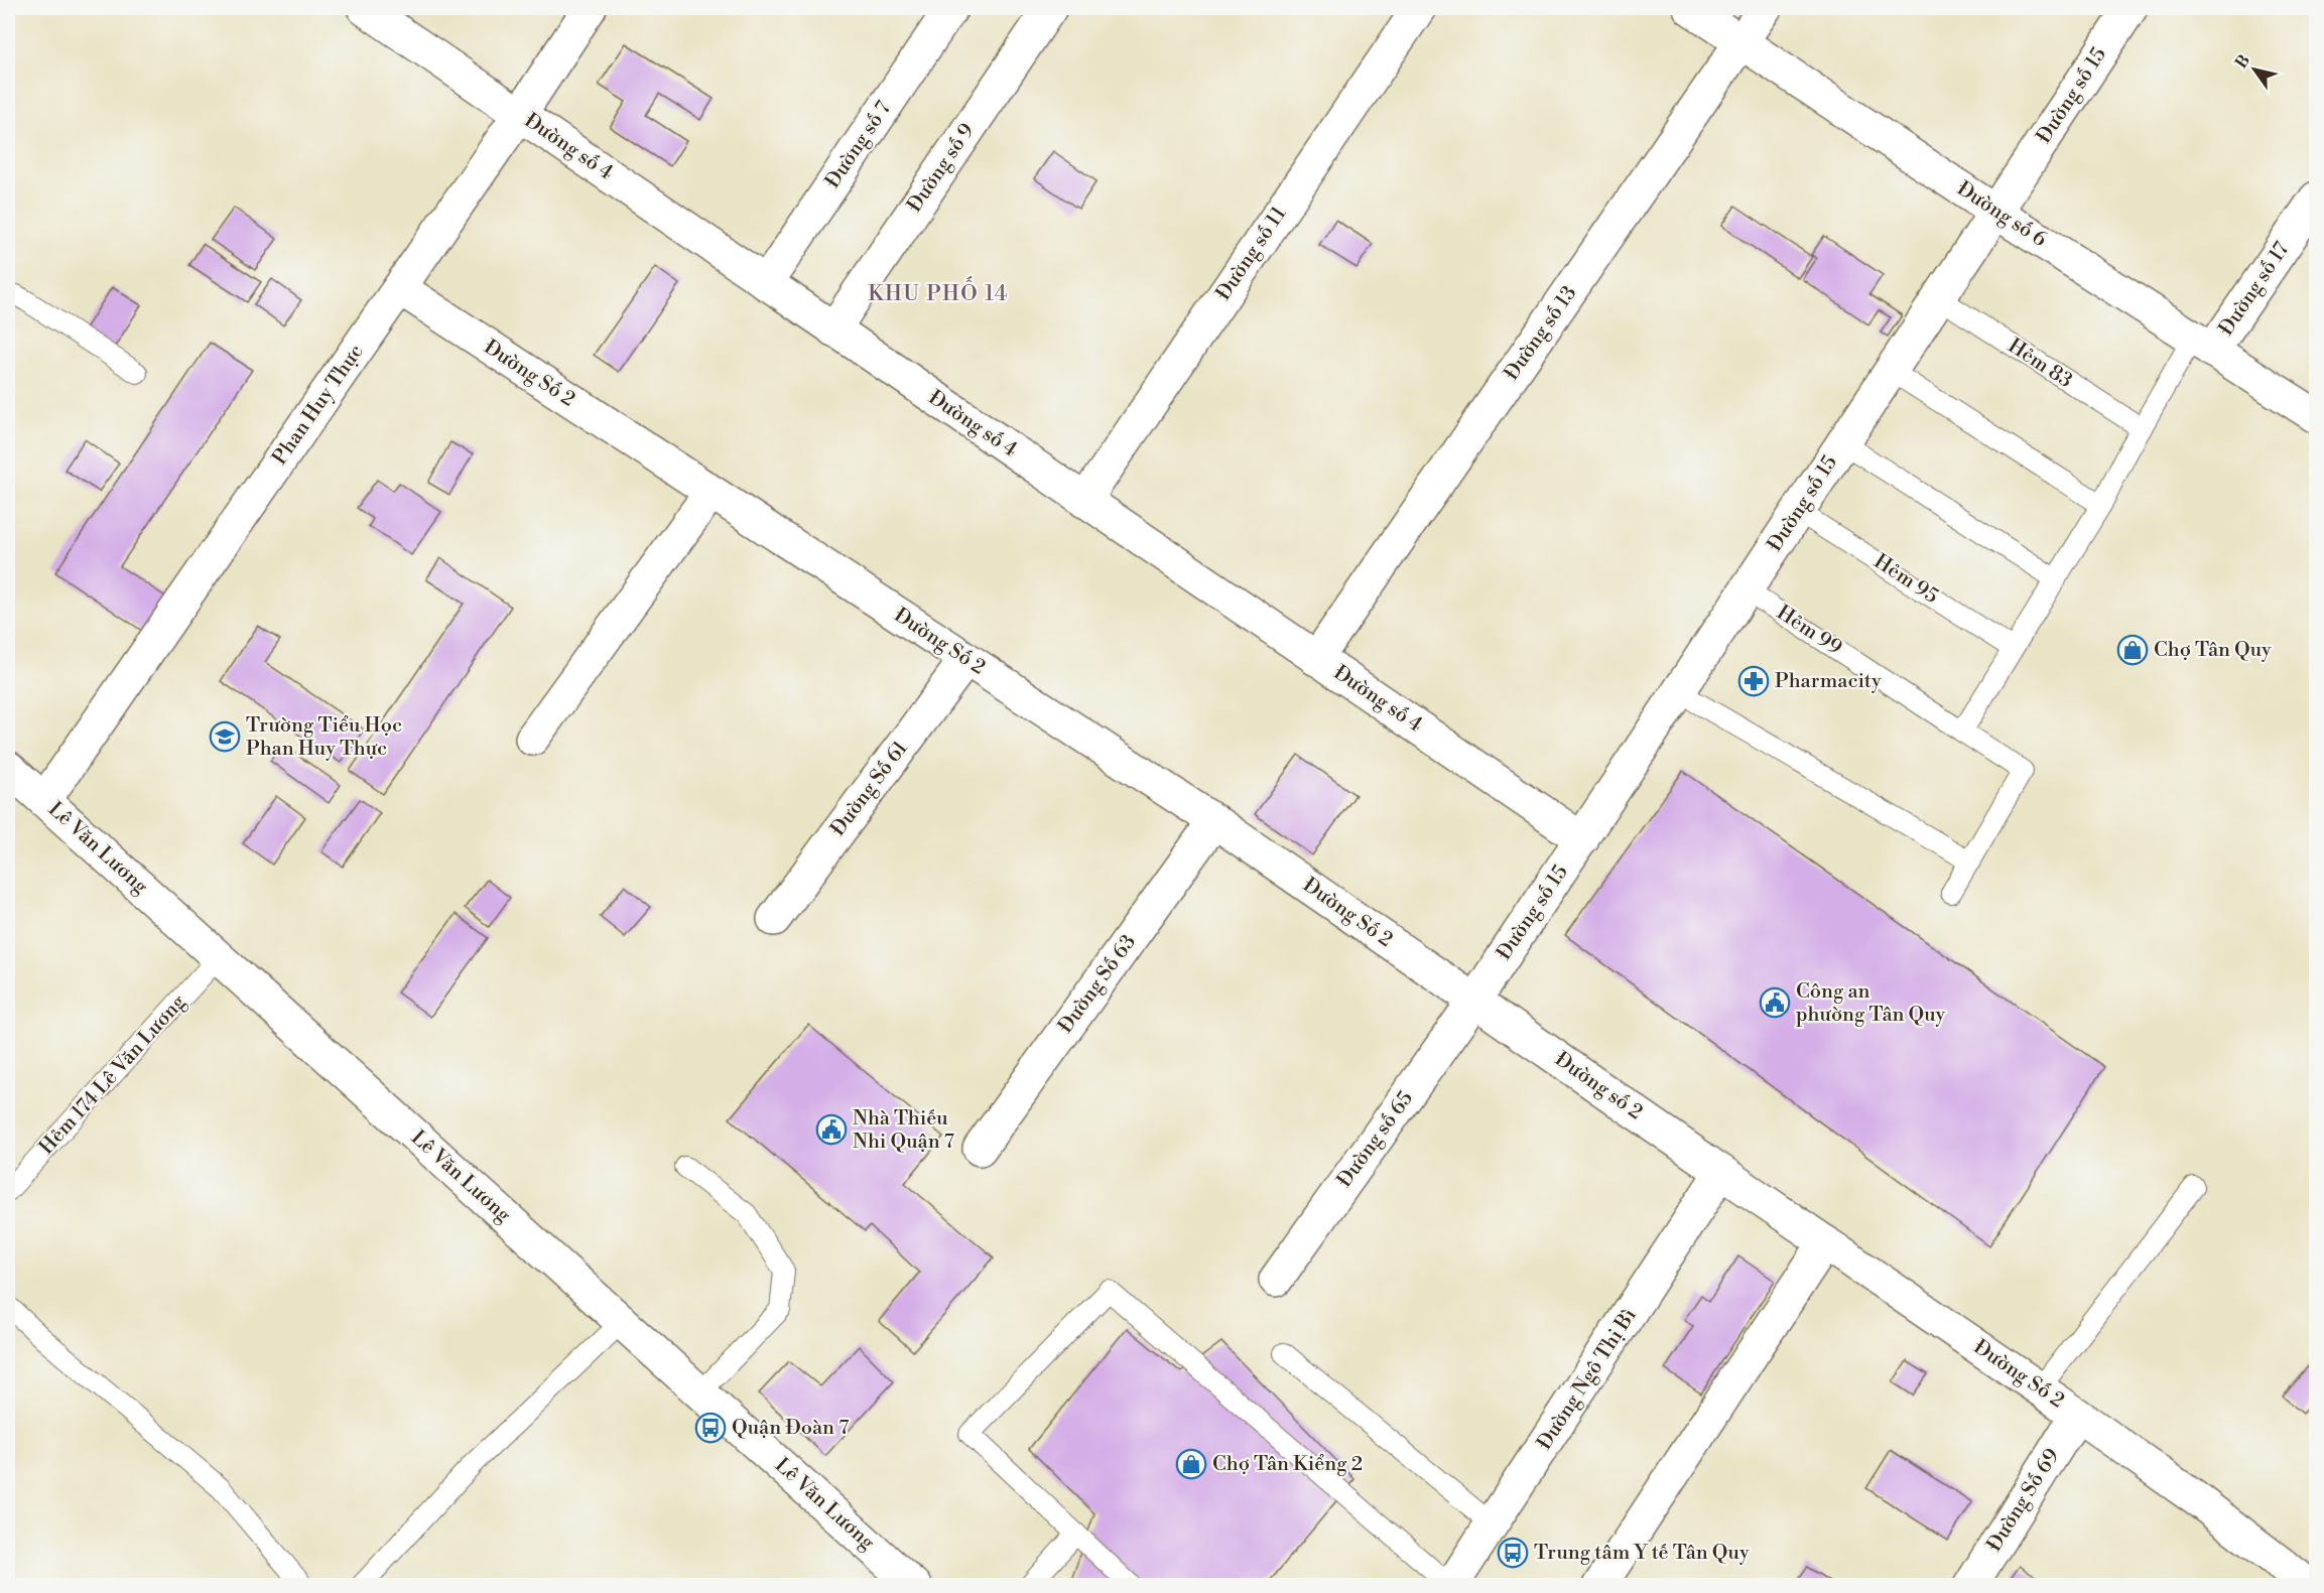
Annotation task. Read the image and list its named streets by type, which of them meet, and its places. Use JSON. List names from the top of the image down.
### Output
{
  "streets": {
    "street": [
      "Đường số 15",
      "Đường số 7",
      "Đường số 4",
      "Đường số 9",
      "Đường số 6",
      "Đường số 11",
      "Đường số 17",
      "Đường số 13",
      "Đường Số 2",
      "Phan Huy Thực",
      "Đường Số 61",
      "Lê Văn Lương",
      "Đường Số 63",
      "Đường số 2",
      "Đường số 65",
      "Đường Ngô Thị Bì",
      "Đường Số 69"
    ],
    "lane": [
      "Hẻm 83",
      "Hẻm 95",
      "Hẻm 99",
      "Hẻm 174 Lê Văn Lương"
    ]
  },
  "crossings": [
    ["Đường số 15", "Đường số 4"],
    ["Đường số 15", "Đường số 6"],
    ["Đường số 15", "Hẻm 83"],
    ["Đường số 15", "Đường Số 2"],
    ["Đường số 15", "Hẻm 95"],
    ["Đường số 15", "Hẻm 99"],
    ["Đường số 15", "Đường số 2"],
    ["Đường số 15", "Đường số 65"],
    ["Đường số 7", "Đường số 4"],
    ["Đường số 4", "Đường số 9"],
    ["Đường số 4", "Đường số 11"],
    ["Đường số 4", "Đường số 13"],
    ["Đường số 4", "Phan Huy Thực"],
    ["Đường số 6", "Đường số 17"],
    ["Đường số 6", "Đường số 13"],
    ["Đường Số 2", "Phan Huy Thực"],
    ["Đường Số 2", "Đường Số 61"],
    ["Đường Số 2", "Đường Số 63"],
    ["Đường Số 2", "Đường số 2"],
    ["Đường Số 2", "Đường số 65"],
    ["Đường Số 2", "Đường Ngô Thị Bì"],
    ["Đường Số 2", "Đường Số 69"],
    ["Phan Huy Thực", "Lê Văn Lương"],
    ["Lê Văn Lương", "Hẻm 174 Lê Văn Lương"],
    ["Đường số 2", "Đường số 65"],
    ["Đường số 2", "Đường Ngô Thị Bì"]
  ],
  "districts": ["KHU PHỐ 14"],
  "places": {
    "shop": ["Chợ Tân Quy", "Chợ Tân Kiểng 2"],
    "pharmacy": ["Pharmacity"],
    "school or university": ["Trường Tiểu Học Phan Huy Thực"],
    "public building": ["Công an phường Tân Quy", "Nhà Thiếu Nhi Quận 7"],
    "bus stop": ["Quận Đoàn 7", "Trung tâm Y tế Tân Quy"]
  },
  "north": "top left"
}
